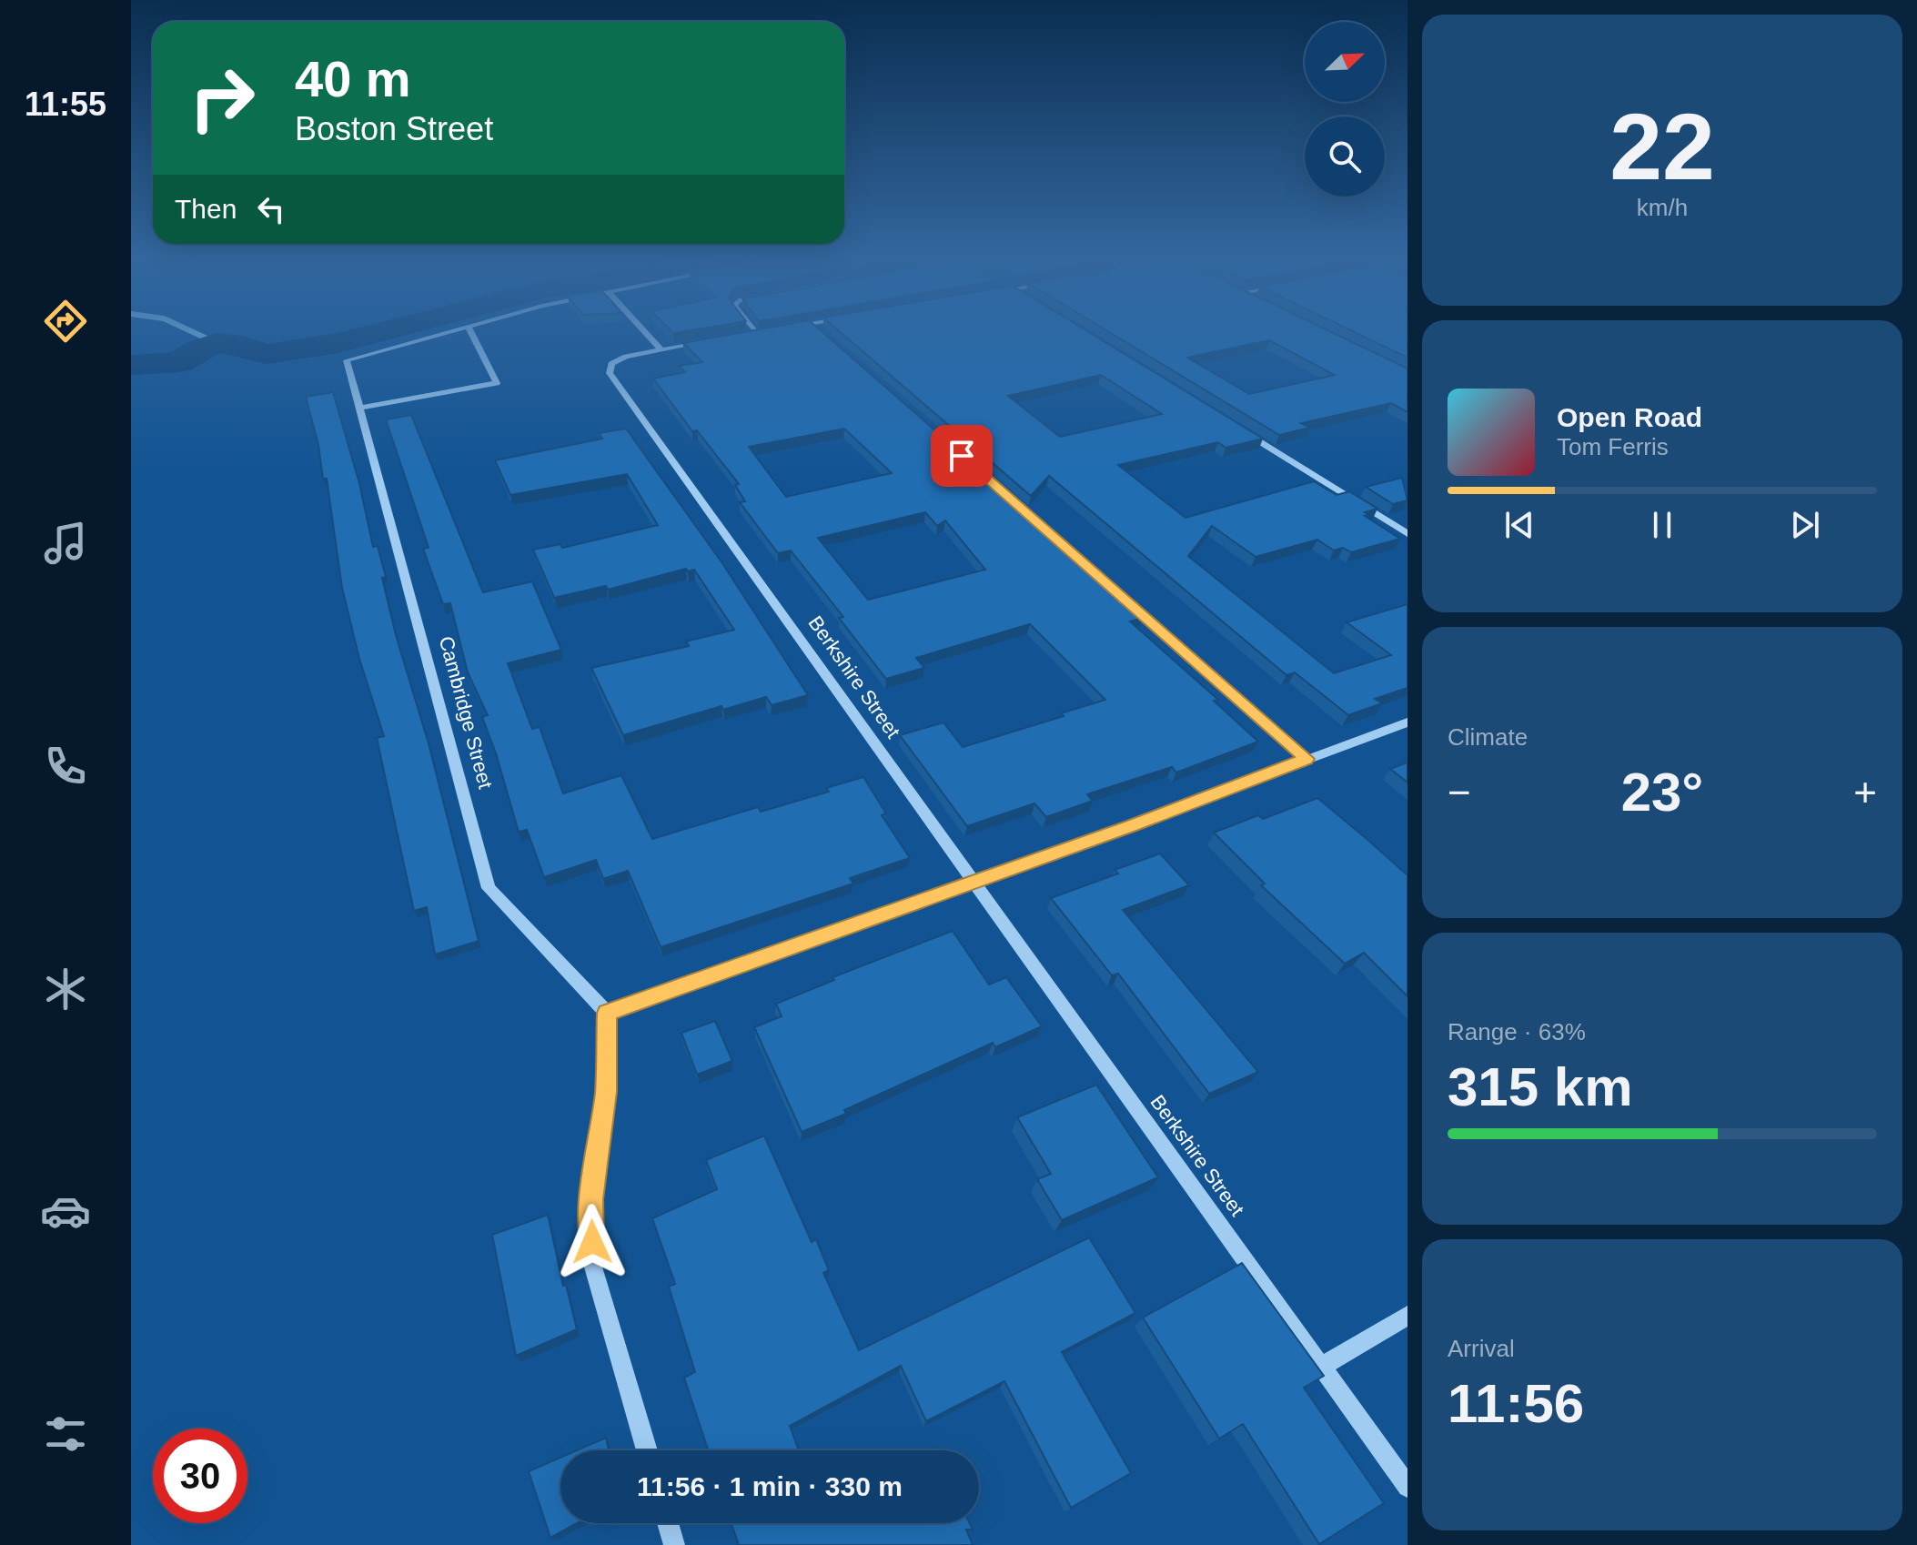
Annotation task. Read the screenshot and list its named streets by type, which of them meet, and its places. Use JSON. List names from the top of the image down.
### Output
{
  "streets": {
    "street": ["Berkshire Street", "Cambridge Street"]
  },
  "north": "top right",
  "page": {
    "tabs": "11:55",
    "tile": [
      ["22", "km/h"],
      "Climate",
      ["Range · 63%", "315 km"],
      ["Arrival", "11:56"]
    ],
    "turn": ["40 m", "Boston Street"],
    "then": "Then",
    "song": ["Open Road", "Tom Ferris"],
    "heat": ["−", "23°", "+"],
    "limit": "30",
    "trip": "11:56 · 1 min · 330 m"
  }
}
